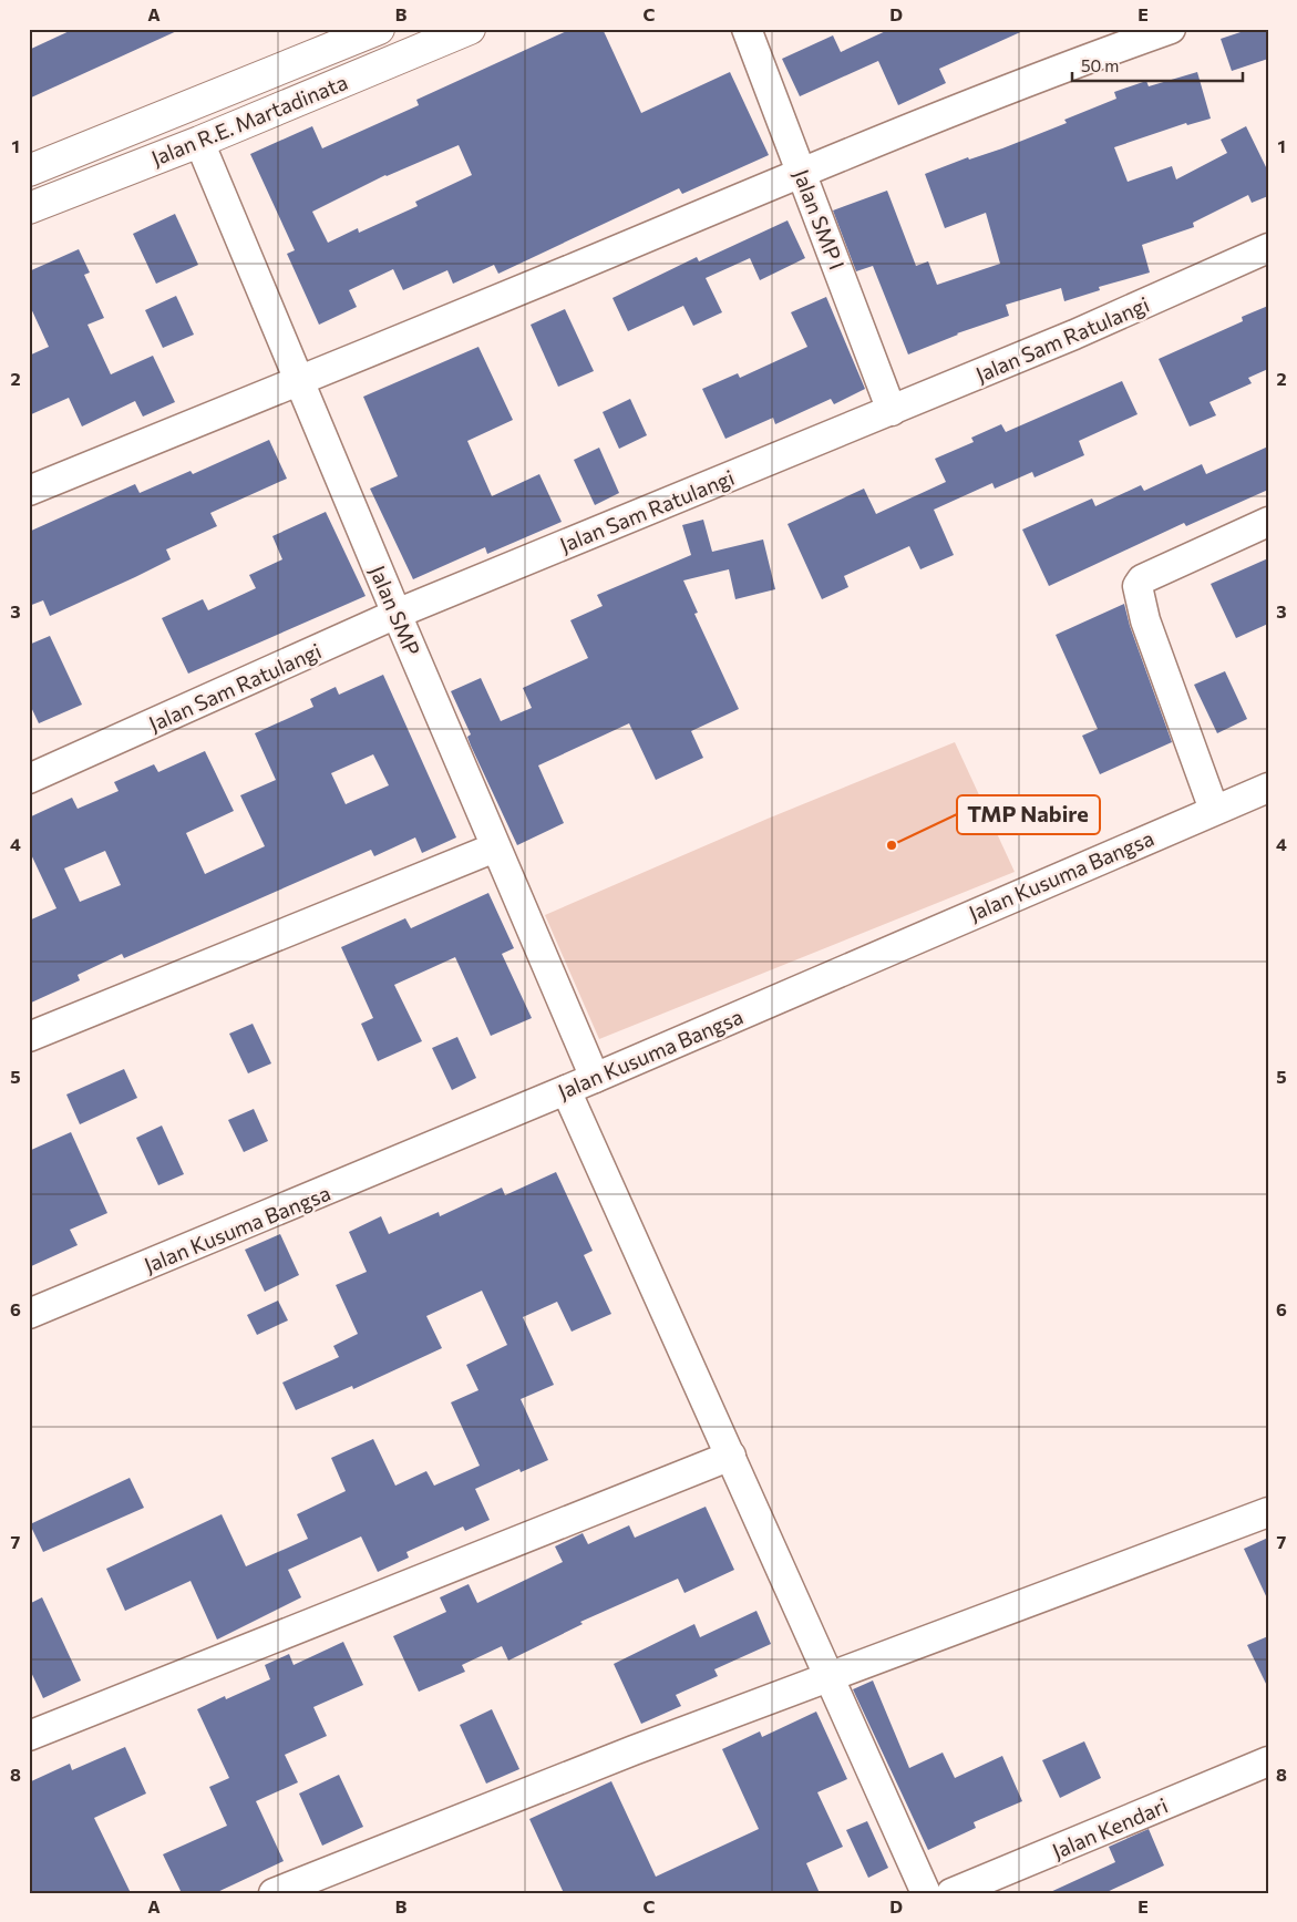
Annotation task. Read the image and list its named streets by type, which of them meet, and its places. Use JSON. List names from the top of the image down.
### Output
{
  "streets": {
    "highway": ["Jalan R.E. Martadinata"],
    "street": [
      "Jalan SMP I",
      "Jalan Sam Ratulangi",
      "Jalan SMP",
      "Jalan Kusuma Bangsa",
      "Jalan Kendari"
    ]
  },
  "crossings": [
    ["Jalan R.E. Martadinata", "Jalan SMP"],
    ["Jalan SMP I", "Jalan Sam Ratulangi"],
    ["Jalan Sam Ratulangi", "Jalan SMP"],
    ["Jalan SMP", "Jalan Kusuma Bangsa"]
  ],
  "places": ["TMP Nabire"],
  "scale_bar": "50 m",
  "grid": {
    "columns": [
      "A",
      "B",
      "C",
      "D",
      "E"
    ],
    "rows": [
      "1",
      "2",
      "3",
      "4",
      "5",
      "6",
      "7",
      "8"
    ]
  }
}
